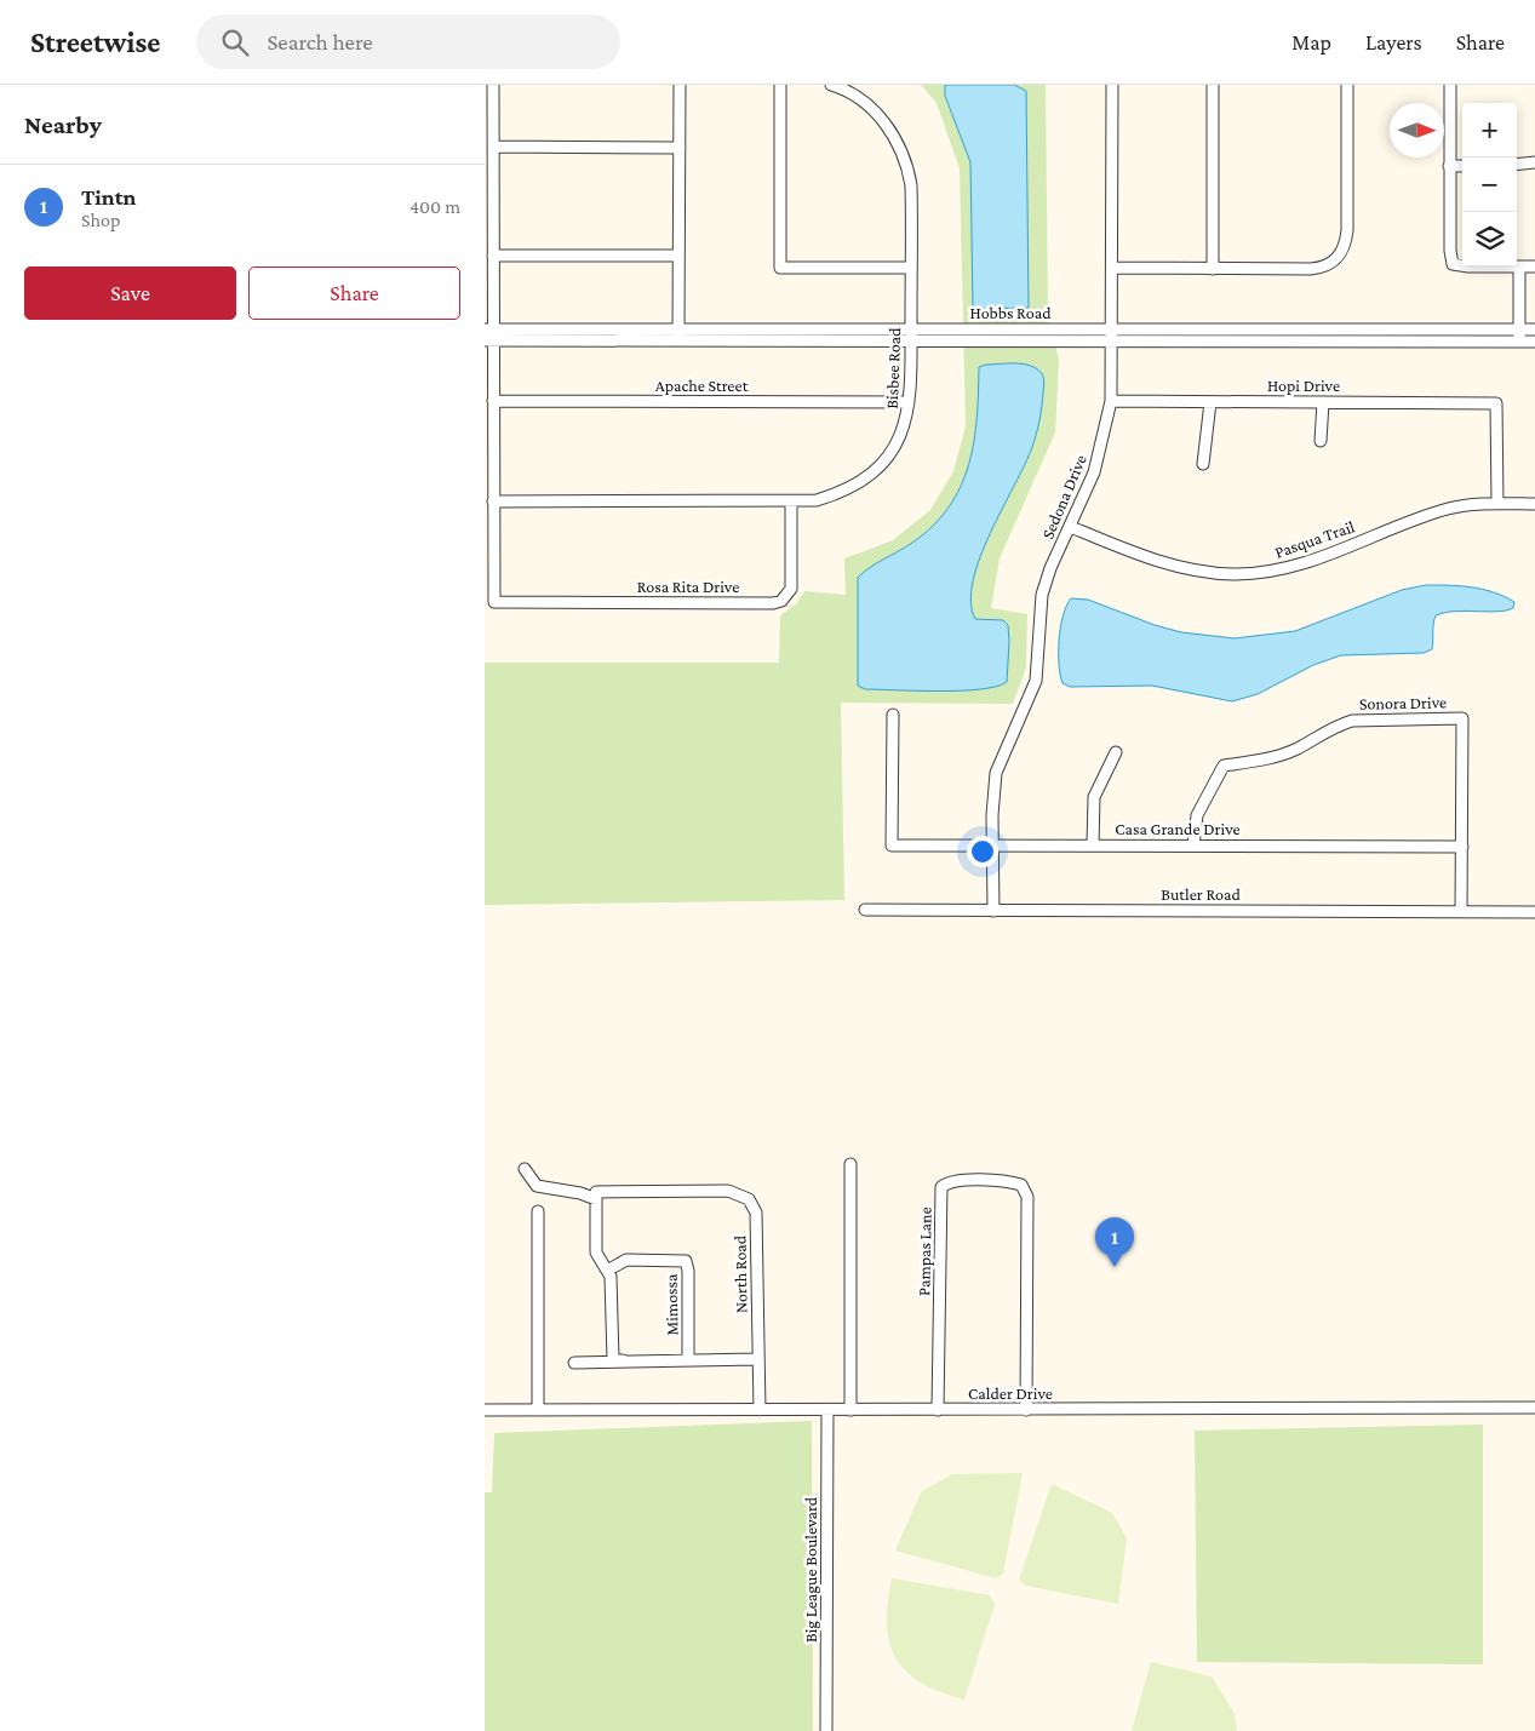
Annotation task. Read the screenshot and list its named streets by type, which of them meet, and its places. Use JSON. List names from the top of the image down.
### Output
{
  "streets": {
    "street": [
      "Hobbs Road",
      "Bisbee Road",
      "Apache Street",
      "Hopi Drive",
      "Sedona Drive",
      "Pasqua Trail",
      "Rosa Rita Drive",
      "Sonora Drive",
      "Casa Grande Drive",
      "Butler Road",
      "Pampas Lane",
      "North Road",
      "Mimossa",
      "Calder Drive",
      "Big League Boulevard"
    ]
  },
  "crossings": [
    ["Hobbs Road", "Bisbee Road"],
    ["Hobbs Road", "Sedona Drive"],
    ["Bisbee Road", "Apache Street"],
    ["Bisbee Road", "Rosa Rita Drive"],
    ["Hopi Drive", "Sedona Drive"],
    ["Hopi Drive", "Pasqua Trail"],
    ["Sedona Drive", "Pasqua Trail"],
    ["Sedona Drive", "Casa Grande Drive"],
    ["Sedona Drive", "Butler Road"],
    ["Sonora Drive", "Casa Grande Drive"],
    ["Pampas Lane", "Calder Drive"],
    ["North Road", "Calder Drive"],
    ["Calder Drive", "Big League Boulevard"]
  ],
  "north": "right",
  "page": {
    "header": "Streetwise",
    "search": "Search here",
    "nav": ["Map", "Layers", "Share"],
    "heading": "Nearby",
    "map_buttons": ["+", "−"],
    "list": [
      {
        "mark": "1",
        "name": "Tintn",
        "note": "Shop",
        "value": "400 m"
      }
    ],
    "buttons": ["Save", "Share"],
    "pins": "1"
  }
}
